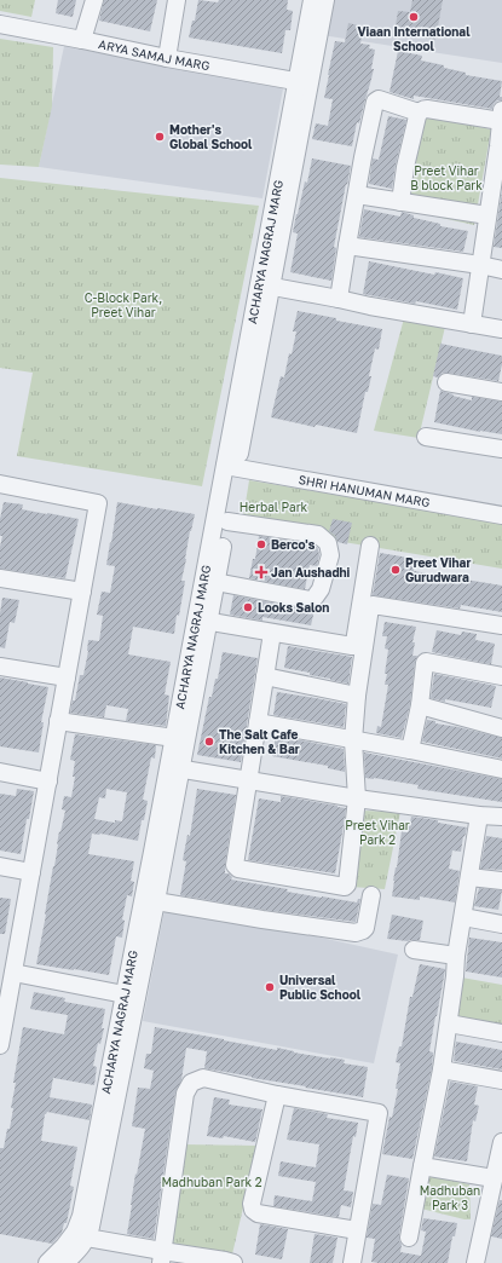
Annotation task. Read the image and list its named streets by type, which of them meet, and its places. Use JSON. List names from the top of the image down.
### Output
{
  "streets": {
    "street": ["ARYA SAMAJ MARG", "ACHARYA NAGRAJ MARG", "SHRI HANUMAN MARG"]
  },
  "crossings": [
    ["ARYA SAMAJ MARG", "ACHARYA NAGRAJ MARG"],
    ["ACHARYA NAGRAJ MARG", "SHRI HANUMAN MARG"]
  ],
  "parks": [
    "Preet Vihar B block Park",
    "C-Block Park, Preet Vihar",
    "Herbal Park",
    "Preet Vihar Park 2",
    "Madhuban Park 2",
    "Madhuban Park 3"
  ],
  "places": {
    "other": [
      "Viaan International School",
      "Mother's Global School",
      "Berco's",
      "Preet Vihar Gurudwara",
      "Looks Salon",
      "The Salt Cafe Kitchen & Bar",
      "Universal Public School"
    ],
    "health": ["Jan Aushadhi"]
  }
}
